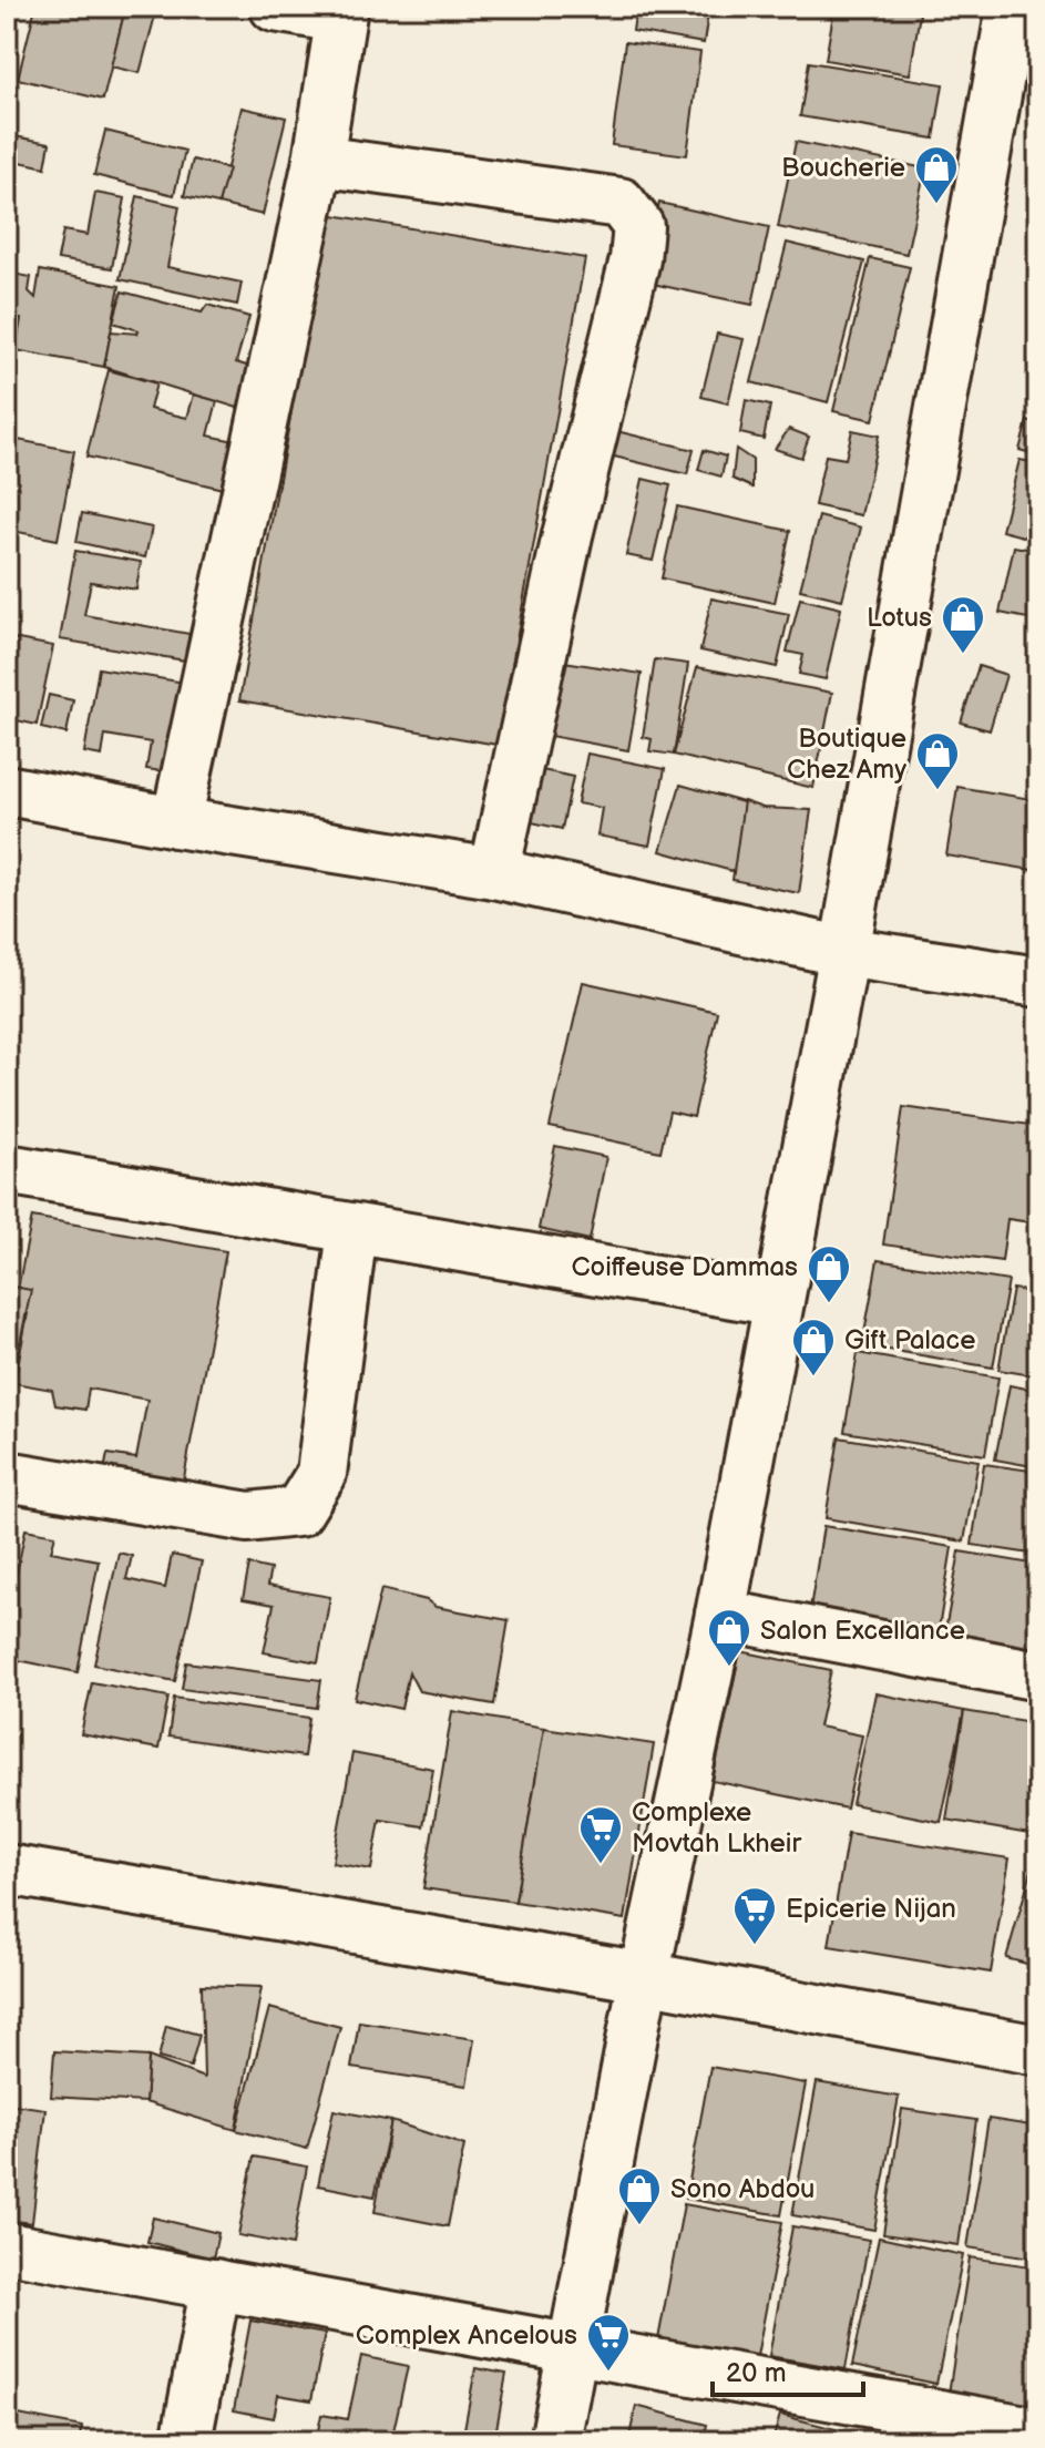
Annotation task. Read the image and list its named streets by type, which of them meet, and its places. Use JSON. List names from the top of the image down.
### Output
{
  "places": {
    "shop": [
      "Boucherie",
      "Lotus",
      "Boutique Chez Amy",
      "Coiffeuse Dammas",
      "Gift Palace",
      "Salon Excellance",
      "Sono Abdou"
    ],
    "supermarket": ["Complexe Movtah Lkheir", "Epicerie Nijan", "Complex Ancelous"]
  },
  "scale_bar": "20 m"
}
